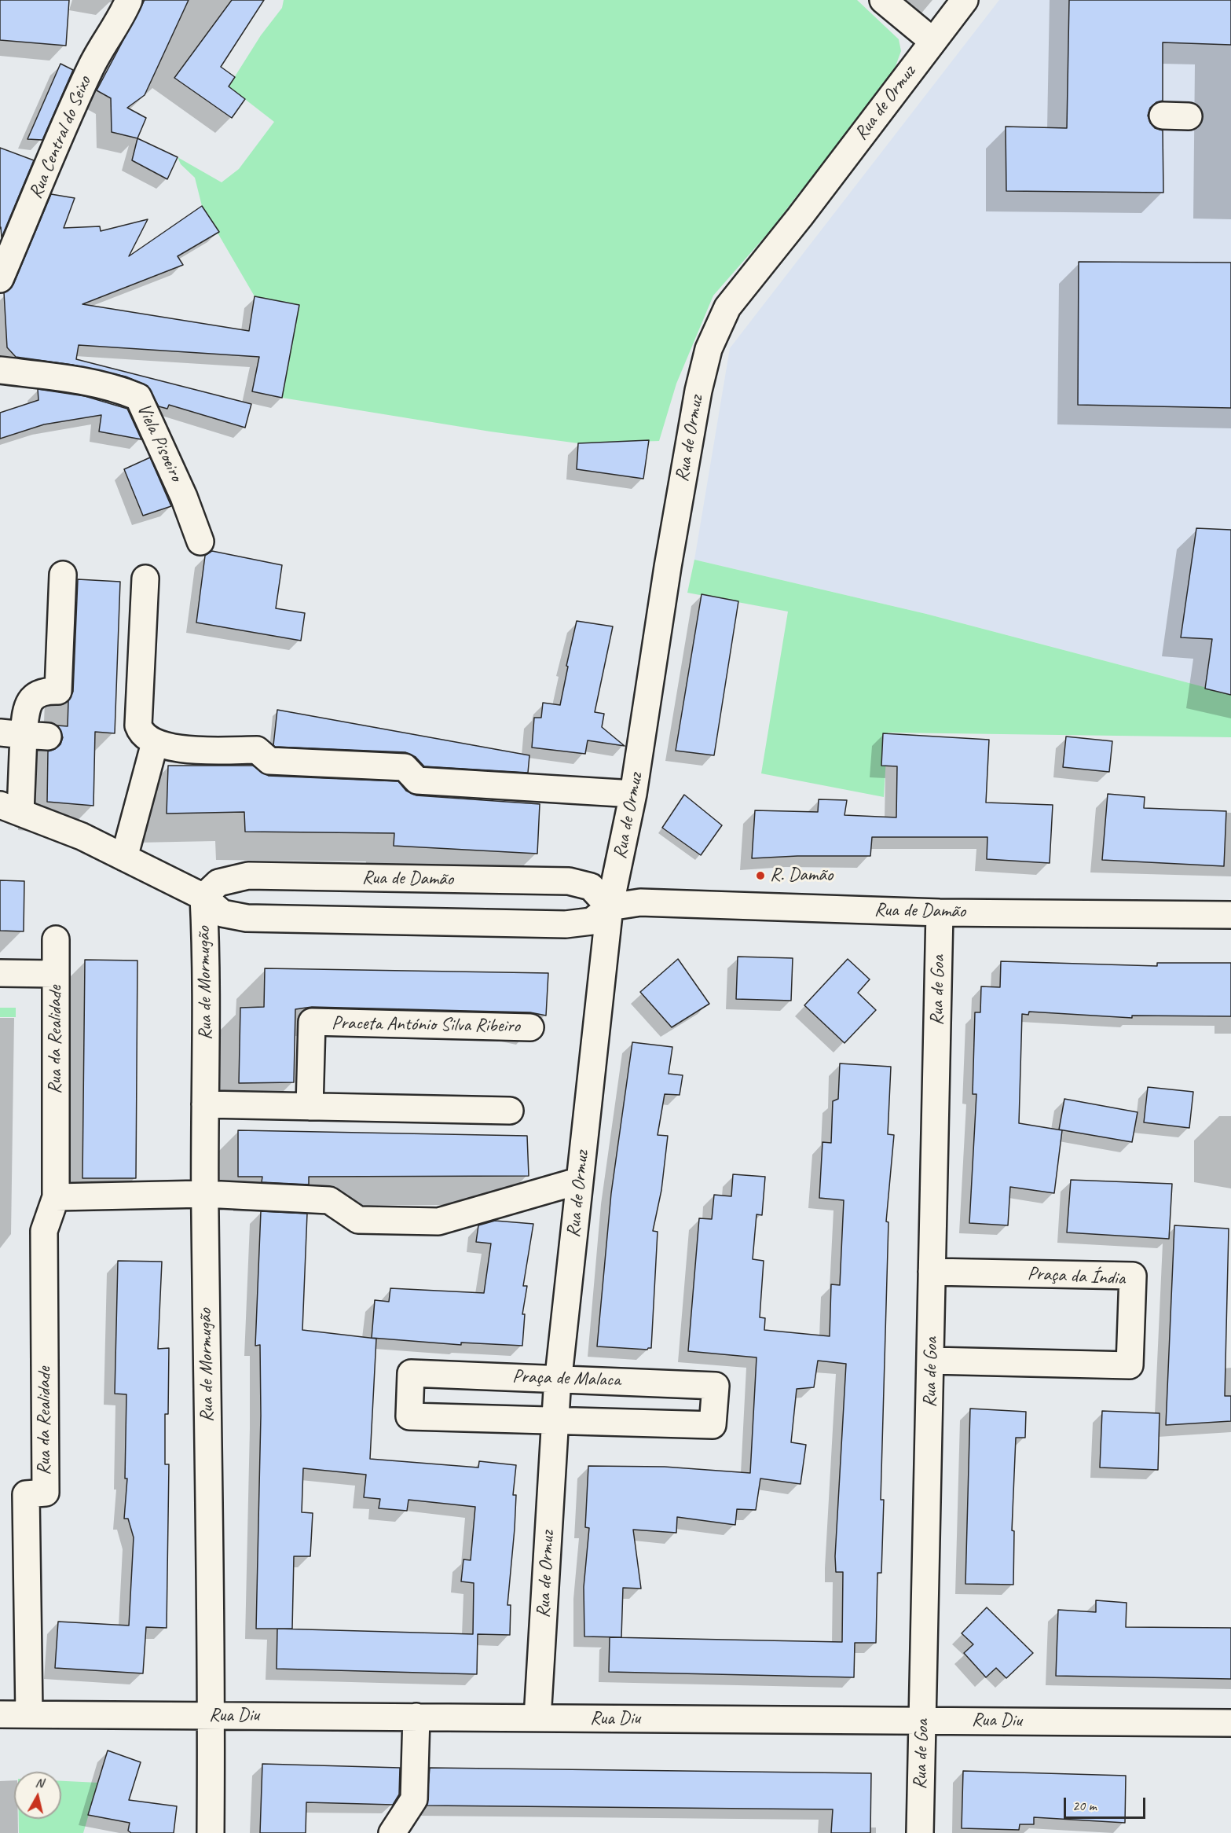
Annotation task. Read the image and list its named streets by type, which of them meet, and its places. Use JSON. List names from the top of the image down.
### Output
{
  "streets": {
    "street": [
      "Rua de Ormuz",
      "Rua Central do Seixo",
      "Viela Pisoeiro",
      "Rua de Damão",
      "Rua de Mormugão",
      "Rua de Goa",
      "Praceta António Silva Ribeiro",
      "Rua da Realidade",
      "Praça da Índia",
      "Praça de Malaca",
      "Rua Diu"
    ]
  },
  "crossings": [
    ["Rua de Ormuz", "Rua de Damão"],
    ["Rua de Ormuz", "Praça de Malaca"],
    ["Rua de Ormuz", "Rua Diu"],
    ["Rua de Damão", "Rua de Mormugão"],
    ["Rua de Damão", "Rua de Goa"],
    ["Rua de Mormugão", "Rua Diu"],
    ["Rua de Goa", "Praça da Índia"],
    ["Rua de Goa", "Rua Diu"],
    ["Rua da Realidade", "Rua Diu"]
  ],
  "places": ["R. Damão"],
  "scale_bar": "20 m",
  "north": "top"
}
